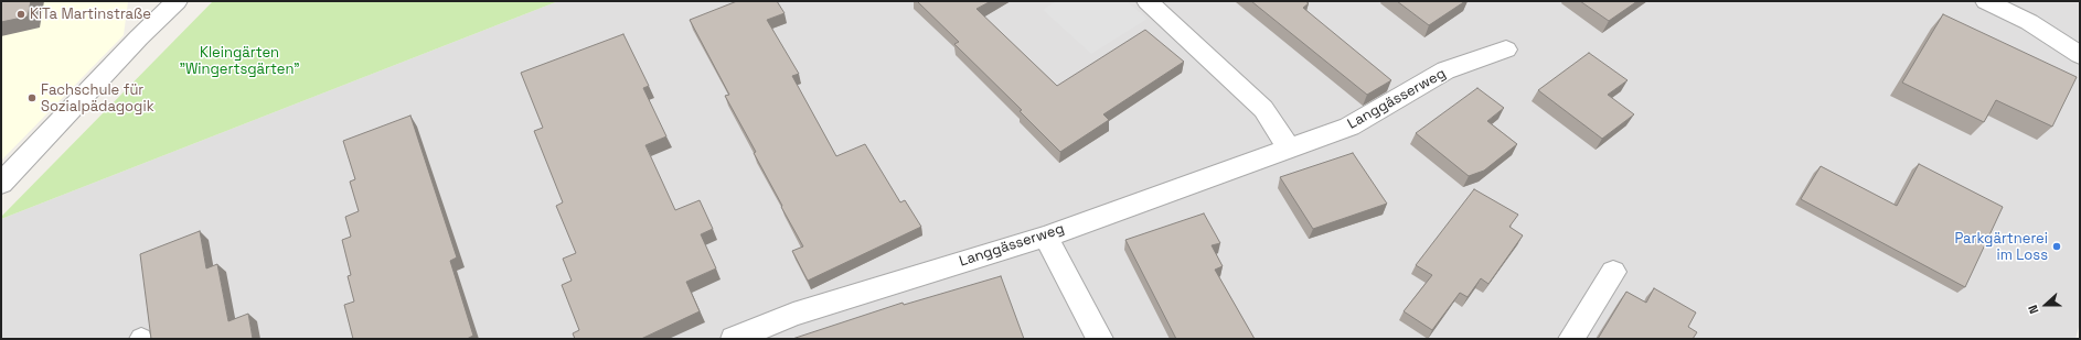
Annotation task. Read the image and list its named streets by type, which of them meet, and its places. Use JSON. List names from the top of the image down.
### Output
{
  "streets": {
    "street": ["Langgässerweg"]
  },
  "parks": ["Kleingärten \"Wingertsgärten\""],
  "places": ["KiTa Martinstraße", "Fachschule für Sozialpädagogik", "Parkgärtnerei im Loss"],
  "north": "left"
}
